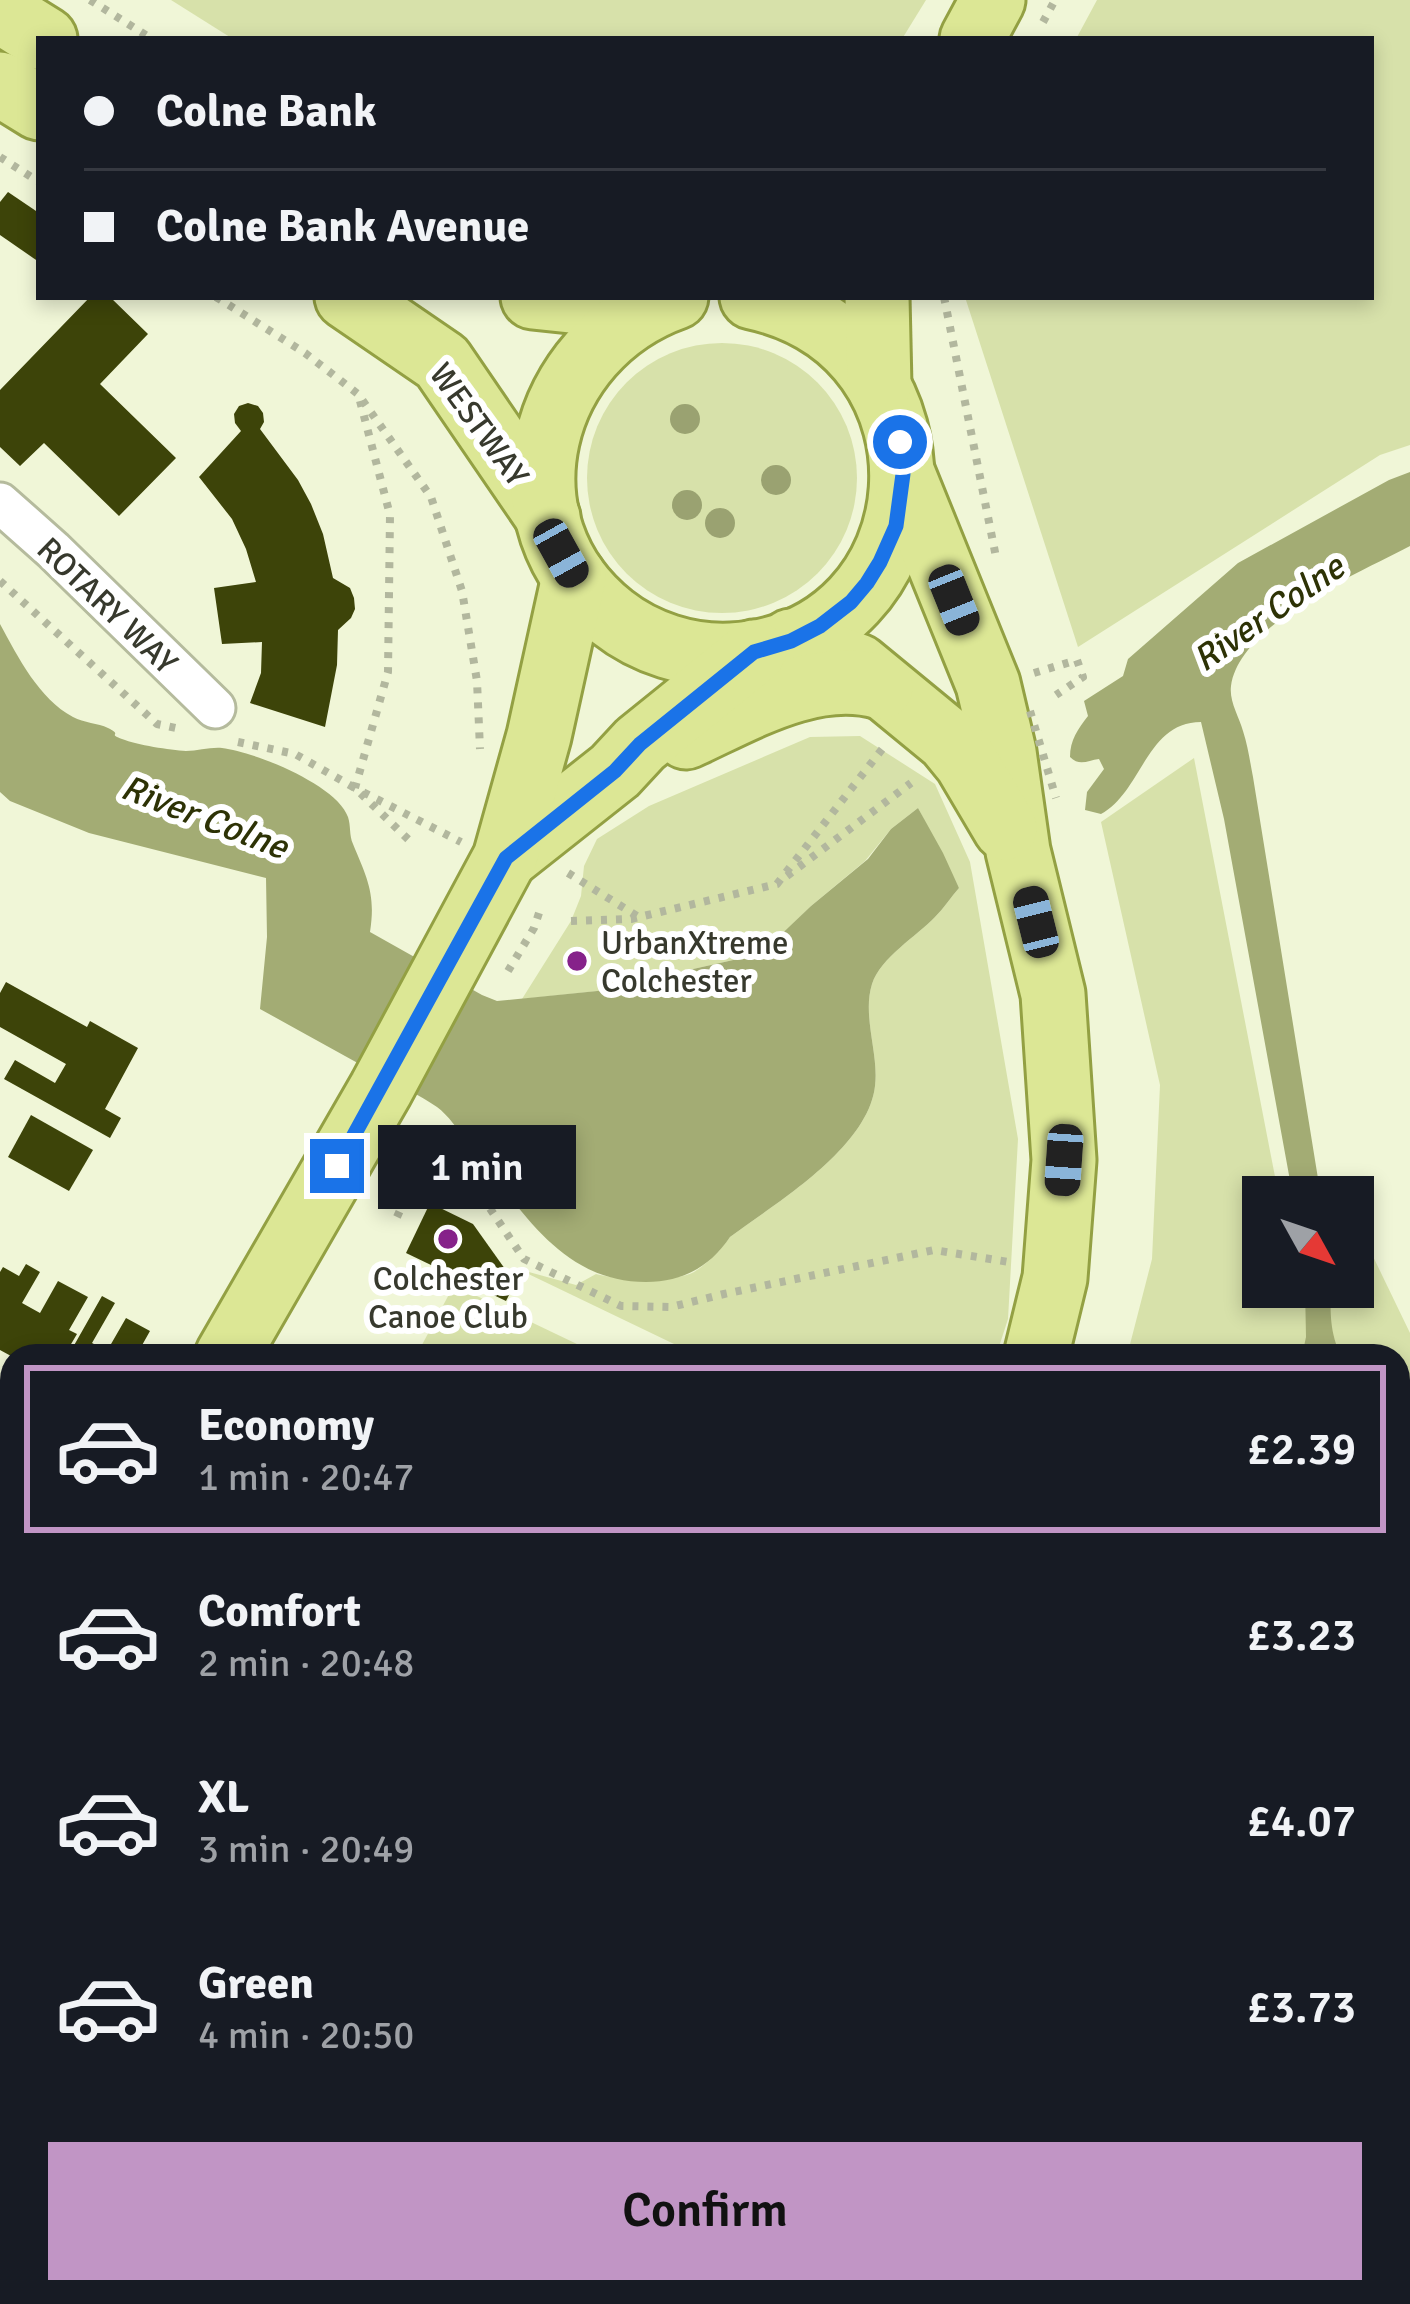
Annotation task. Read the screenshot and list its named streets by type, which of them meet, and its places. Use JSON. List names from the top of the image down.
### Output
{
  "streets": {
    "main road": ["WESTWAY"],
    "street": ["ROTARY WAY"]
  },
  "water": ["River Colne"],
  "places": ["UrbanXtreme Colchester", "Colchester Canoe Club"],
  "north": "bottom right",
  "page": {
    "banner": ["Colne Bank", "Colne Bank Avenue"],
    "bubble": "1 min",
    "list": [
      {
        "name": "Economy",
        "note": "1 min · 20:47",
        "value": "£2.39"
      },
      {
        "name": "Comfort",
        "note": "2 min · 20:48",
        "value": "£3.23"
      },
      {
        "name": "XL",
        "note": "3 min · 20:49",
        "value": "£4.07"
      },
      {
        "name": "Green",
        "note": "4 min · 20:50",
        "value": "£3.73"
      }
    ],
    "buttons": "Confirm"
  }
}
